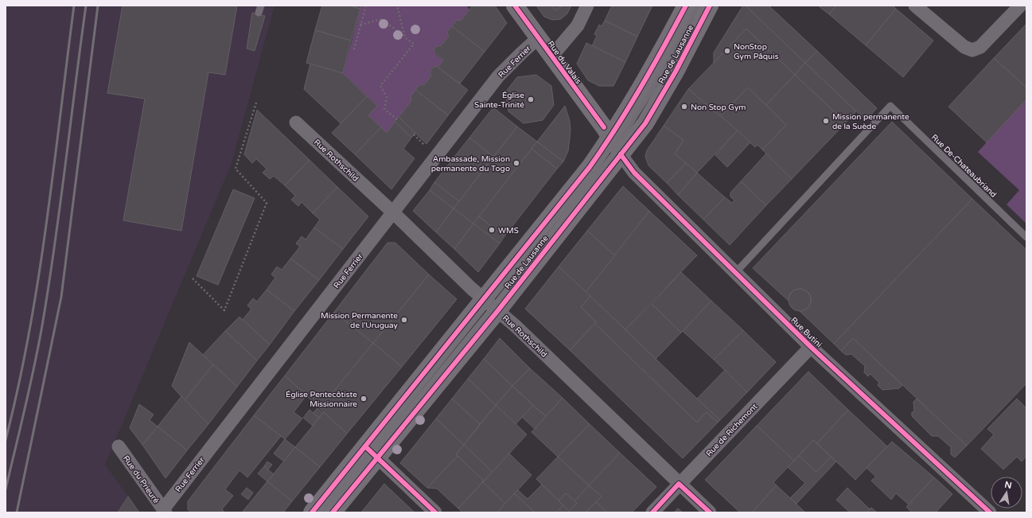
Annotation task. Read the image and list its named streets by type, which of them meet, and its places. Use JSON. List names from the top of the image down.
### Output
{
  "streets": {
    "main road": ["Rue de Lausanne", "Rue du Valais"],
    "street": [
      "Rue Ferrier",
      "Rue Rothschild",
      "Rue Butini",
      "Rue de Richemont",
      "Rue du Prieuré"
    ],
    "lane": ["Rue De-Chateaubriand"]
  },
  "crossings": [
    ["Rue de Lausanne", "Rue du Valais"],
    ["Rue de Lausanne", "Rue Butini"],
    ["Rue Ferrier", "Rue du Valais"],
    ["Rue Ferrier", "Rue Rothschild"],
    ["Rue Ferrier", "Rue du Prieuré"],
    ["Rue du Valais", "Rue Butini"],
    ["Rue Rothschild", "Rue de Richemont"],
    ["Rue De-Chateaubriand", "Rue Butini"],
    ["Rue Butini", "Rue de Richemont"]
  ],
  "places": [
    "NonStop Gym Pâquis",
    "Église Sainte-Trinité",
    "Non Stop Gym",
    "Mission permanente de la Suède",
    "Ambassade, Mission permanente du Togo",
    "WMS",
    "Mission Permanente de l'Uruguay",
    "Église Pentecôtiste Missionnaire"
  ],
  "north": "top"
}
